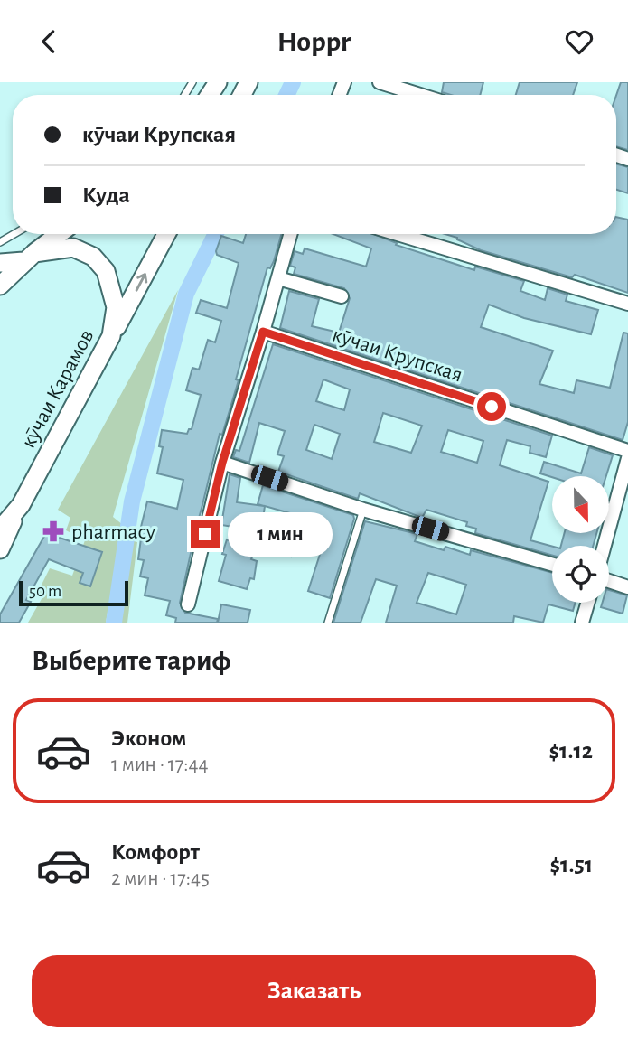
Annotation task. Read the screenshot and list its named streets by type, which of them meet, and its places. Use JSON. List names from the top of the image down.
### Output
{
  "streets": {
    "main road": ["кӯчаи Карамов"],
    "street": ["кӯчаи Крупская"]
  },
  "places": {
    "pharmacy": ["pharmacy"]
  },
  "scale_bar": "50 m",
  "north": "bottom",
  "page": {
    "header": "Hoppr",
    "banner": ["кӯчаи Крупская", "Куда"],
    "bubble": "1 мин",
    "scale": "50 m",
    "heading": "Выберите тариф",
    "list": [
      {
        "name": "Эконом",
        "note": "1 мин · 17:44",
        "value": "$1.12"
      },
      {
        "name": "Комфорт",
        "note": "2 мин · 17:45",
        "value": "$1.51"
      }
    ],
    "buttons": "Заказать"
  }
}
